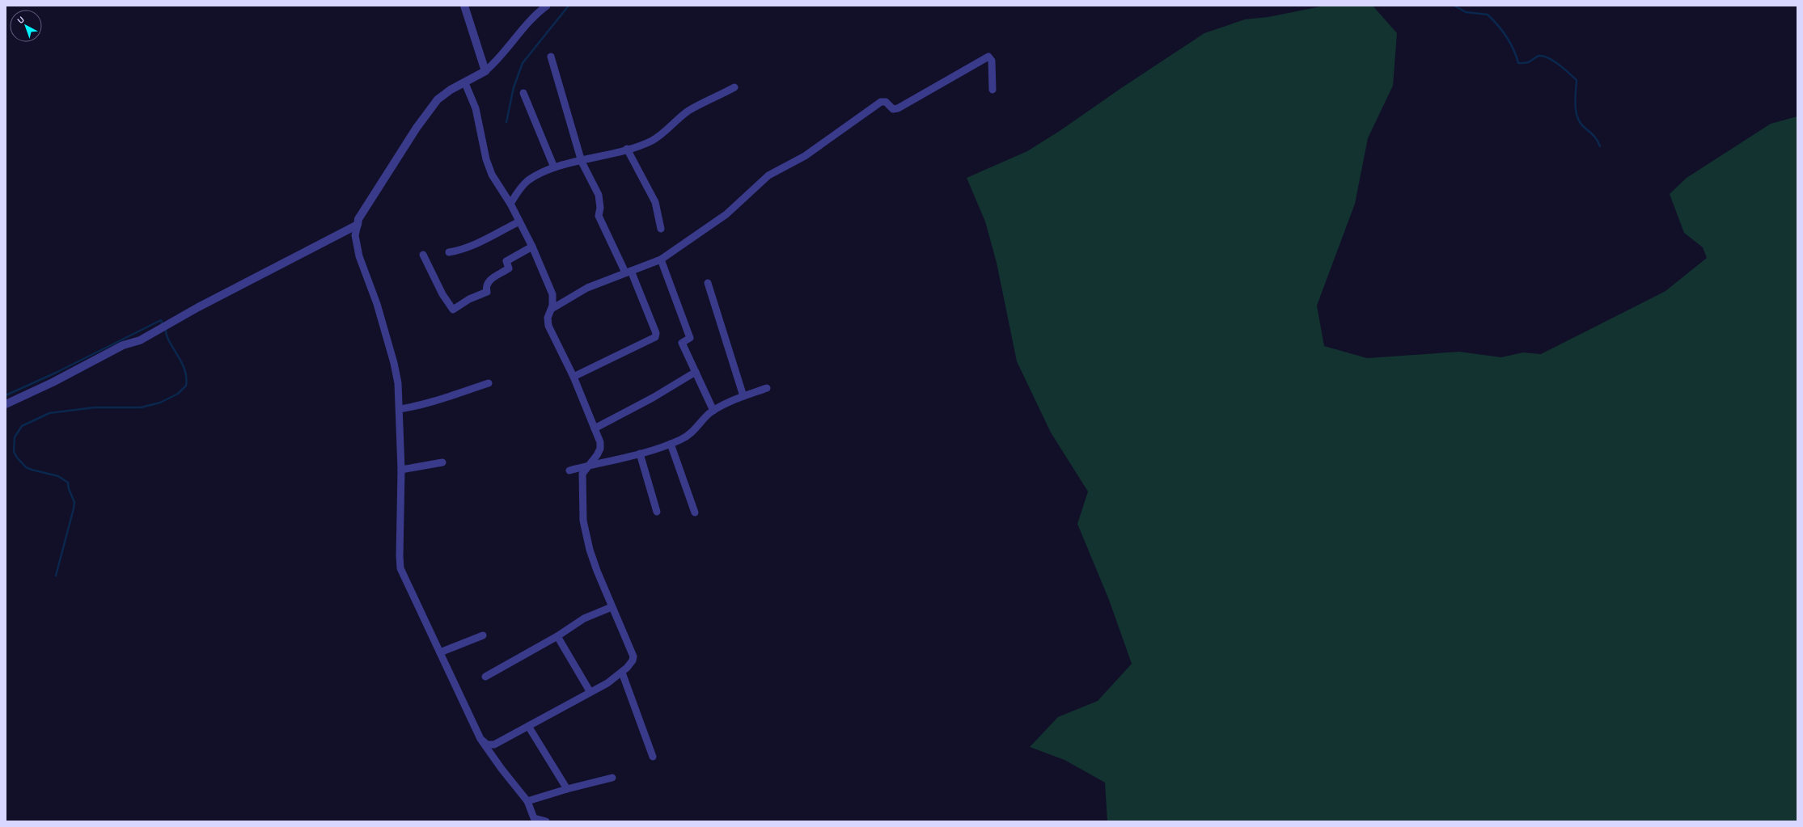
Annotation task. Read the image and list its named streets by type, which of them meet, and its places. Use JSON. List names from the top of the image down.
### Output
{
  "north": "top left"
}
